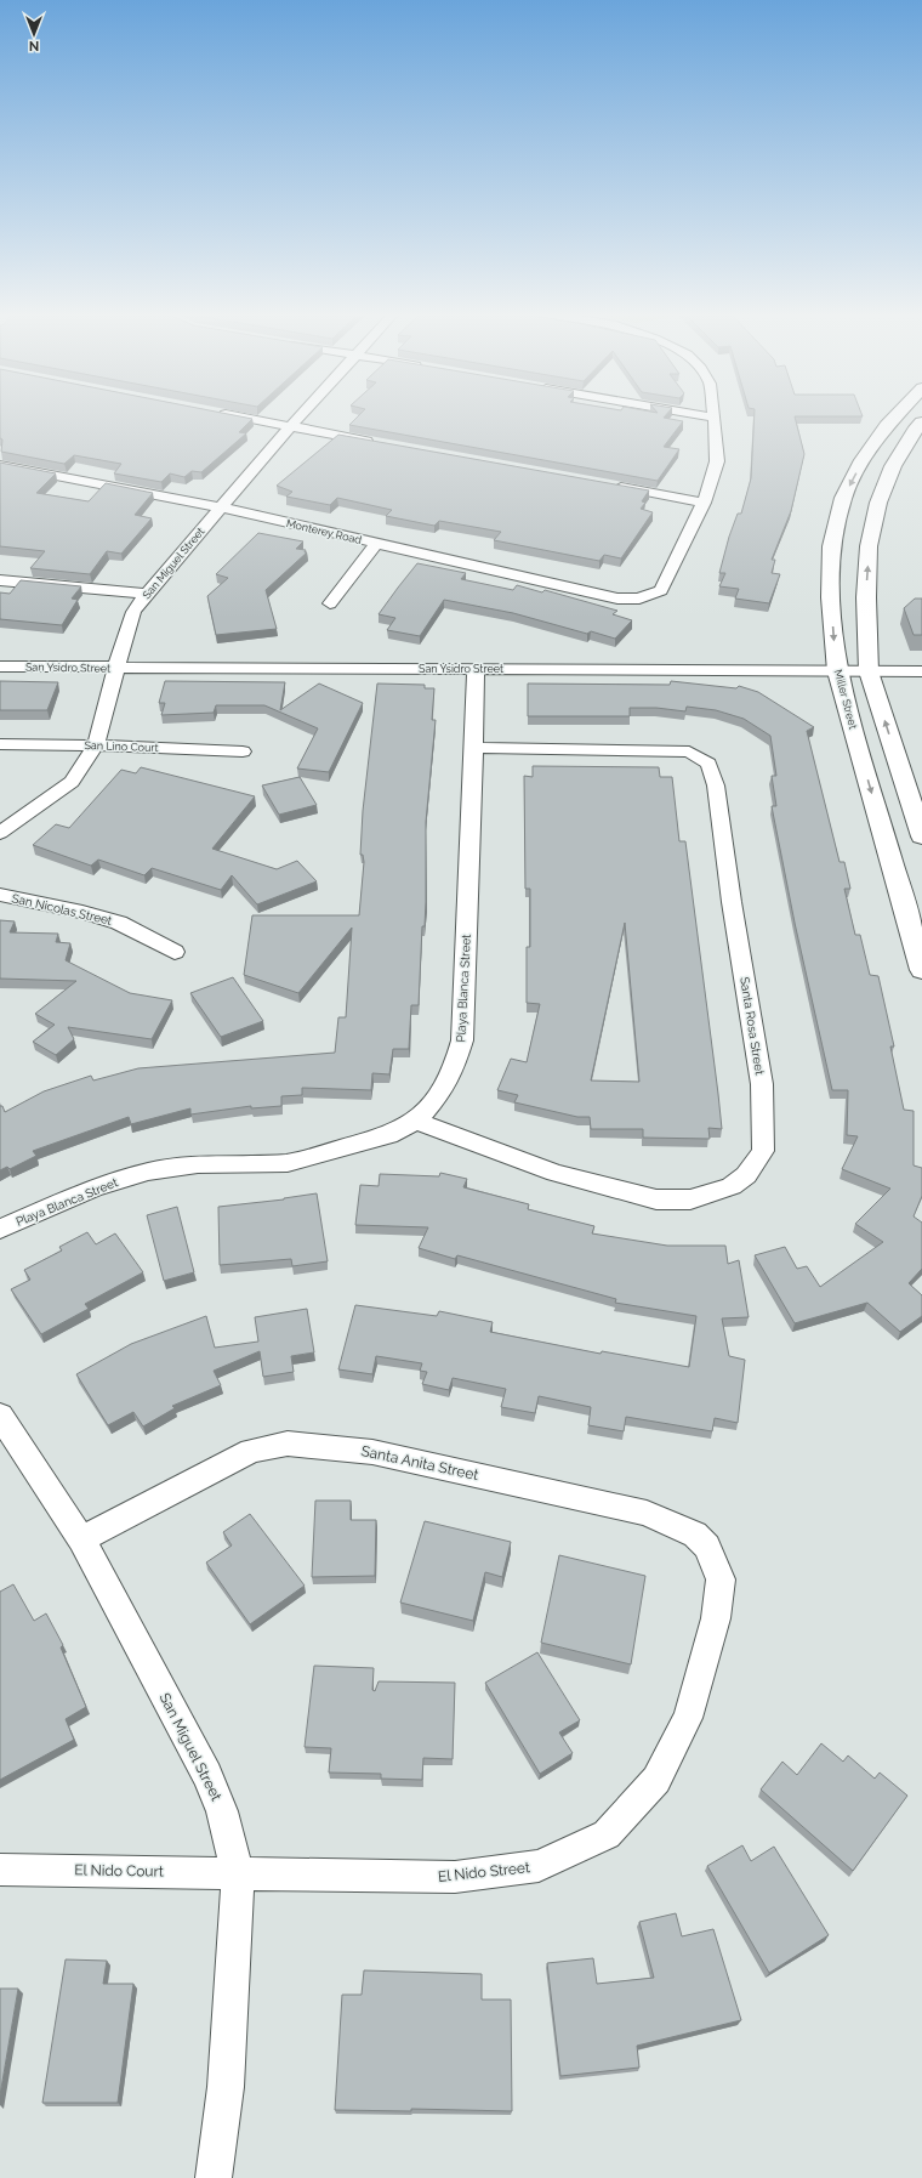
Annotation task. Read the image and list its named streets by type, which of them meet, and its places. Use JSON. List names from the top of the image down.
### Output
{
  "streets": {
    "street": [
      "Monterey Road",
      "San Miguel Street",
      "San Ysidro Street",
      "Miller Street",
      "San Lino Court",
      "San Nicolas Street",
      "Playa Blanca Street",
      "Santa Rosa Street",
      "Santa Anita Street",
      "El Nido Court",
      "El Nido Street"
    ]
  },
  "crossings": [
    ["Monterey Road", "San Miguel Street"],
    ["San Miguel Street", "San Ysidro Street"],
    ["San Miguel Street", "San Lino Court"],
    ["San Miguel Street", "Santa Anita Street"],
    ["San Miguel Street", "El Nido Court"],
    ["San Miguel Street", "El Nido Street"],
    ["San Ysidro Street", "Miller Street"],
    ["San Ysidro Street", "Playa Blanca Street"],
    ["Playa Blanca Street", "Santa Rosa Street"],
    ["Santa Anita Street", "El Nido Street"],
    ["El Nido Court", "El Nido Street"]
  ],
  "north": "bottom"
}
